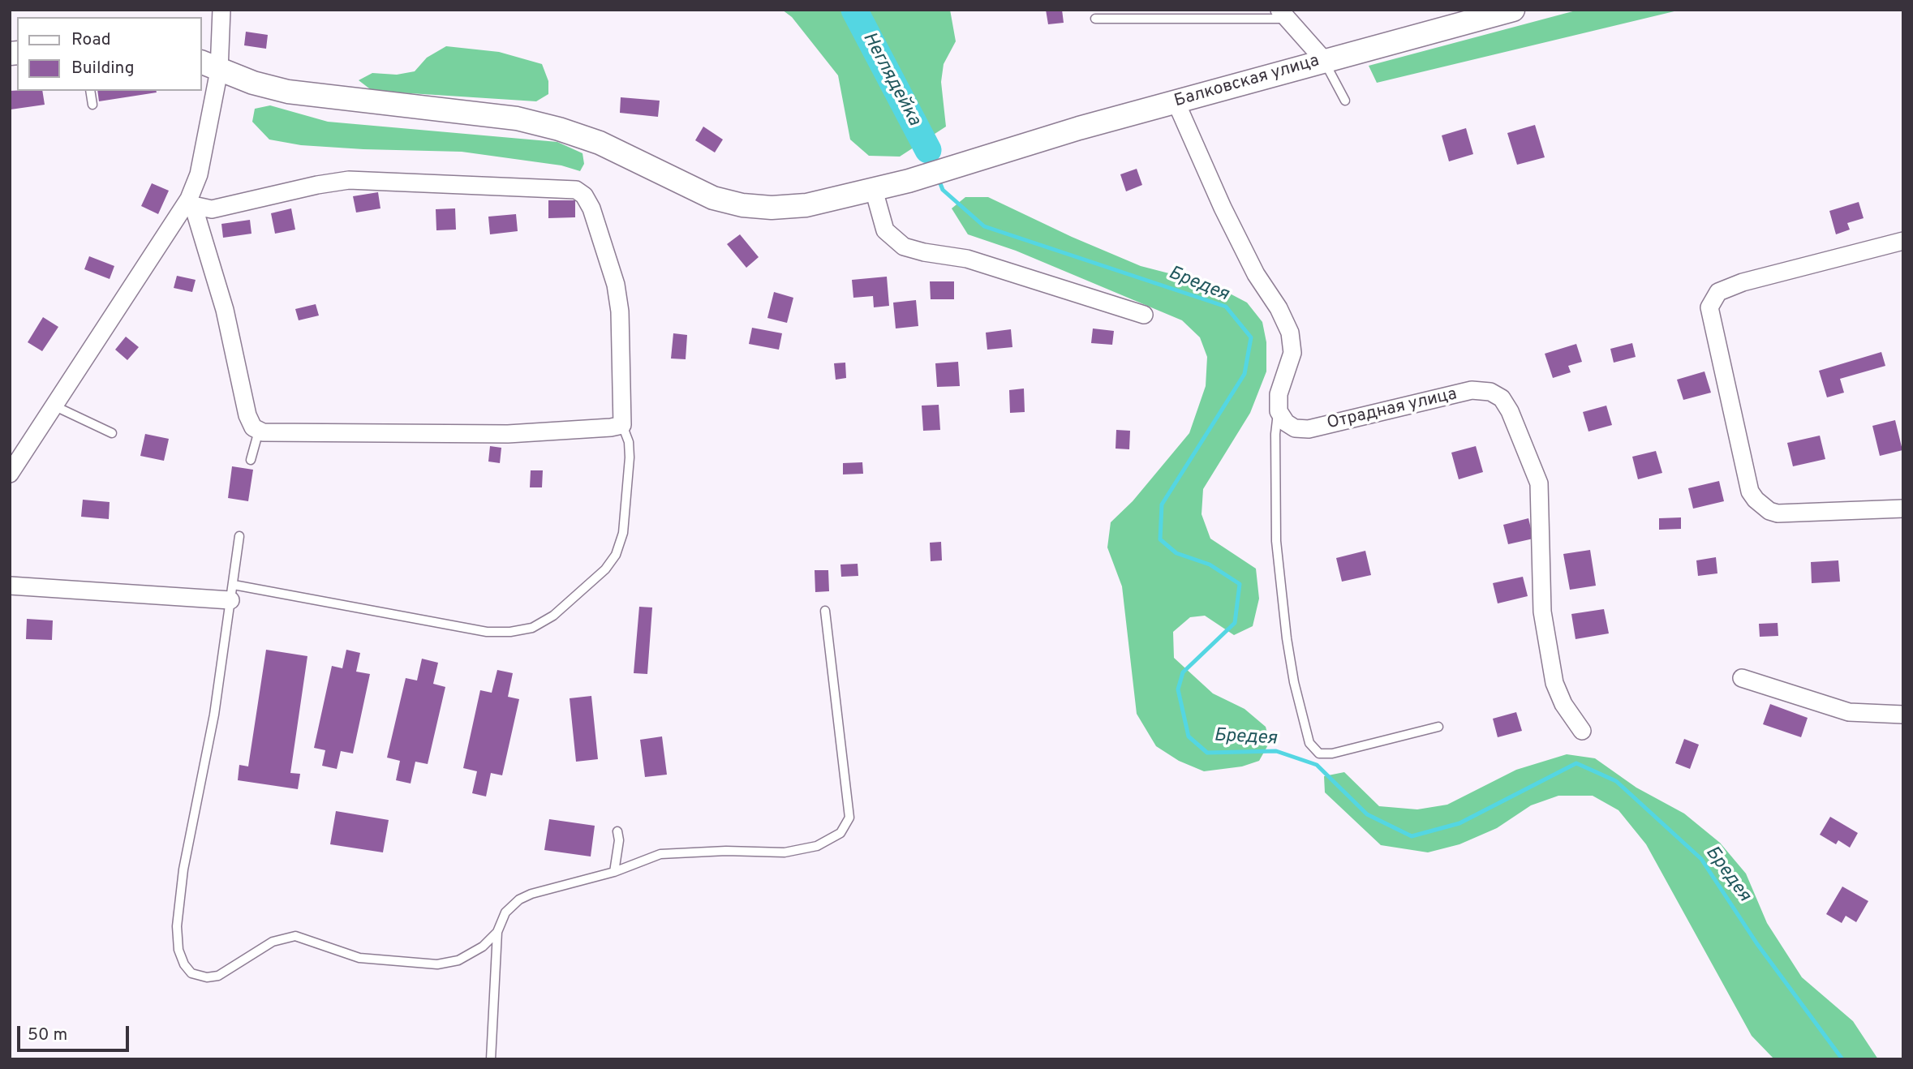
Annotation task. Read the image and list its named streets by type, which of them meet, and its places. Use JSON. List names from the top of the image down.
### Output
{
  "streets": {
    "main road": ["Балковская улица"],
    "street": ["Отрадная улица"]
  },
  "water": ["Неглядейка", "Бредея"],
  "legend": ["Road", "Building"],
  "scale_bar": "50 m"
}
